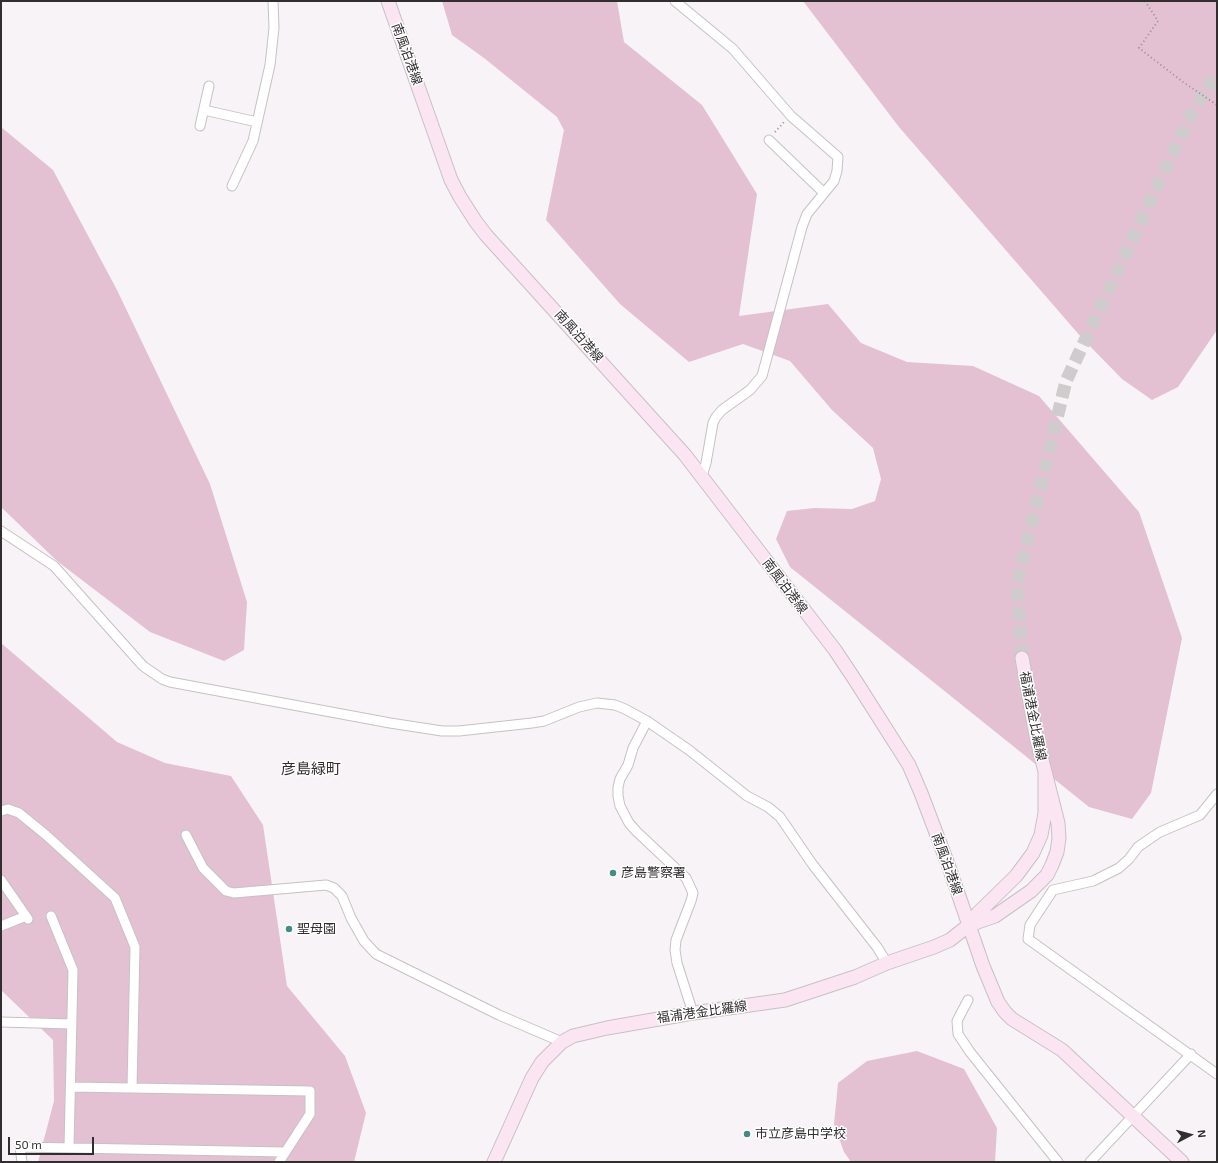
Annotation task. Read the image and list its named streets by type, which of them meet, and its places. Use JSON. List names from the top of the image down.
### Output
{
  "streets": {
    "main road": ["南風泊港線", "福浦港金比羅線"]
  },
  "crossings": [
    ["南風泊港線", "福浦港金比羅線"]
  ],
  "districts": ["彦島緑町"],
  "places": ["彦島警察署", "聖母園", "市立彦島中学校"],
  "scale_bar": "50 m",
  "north": "right"
}
